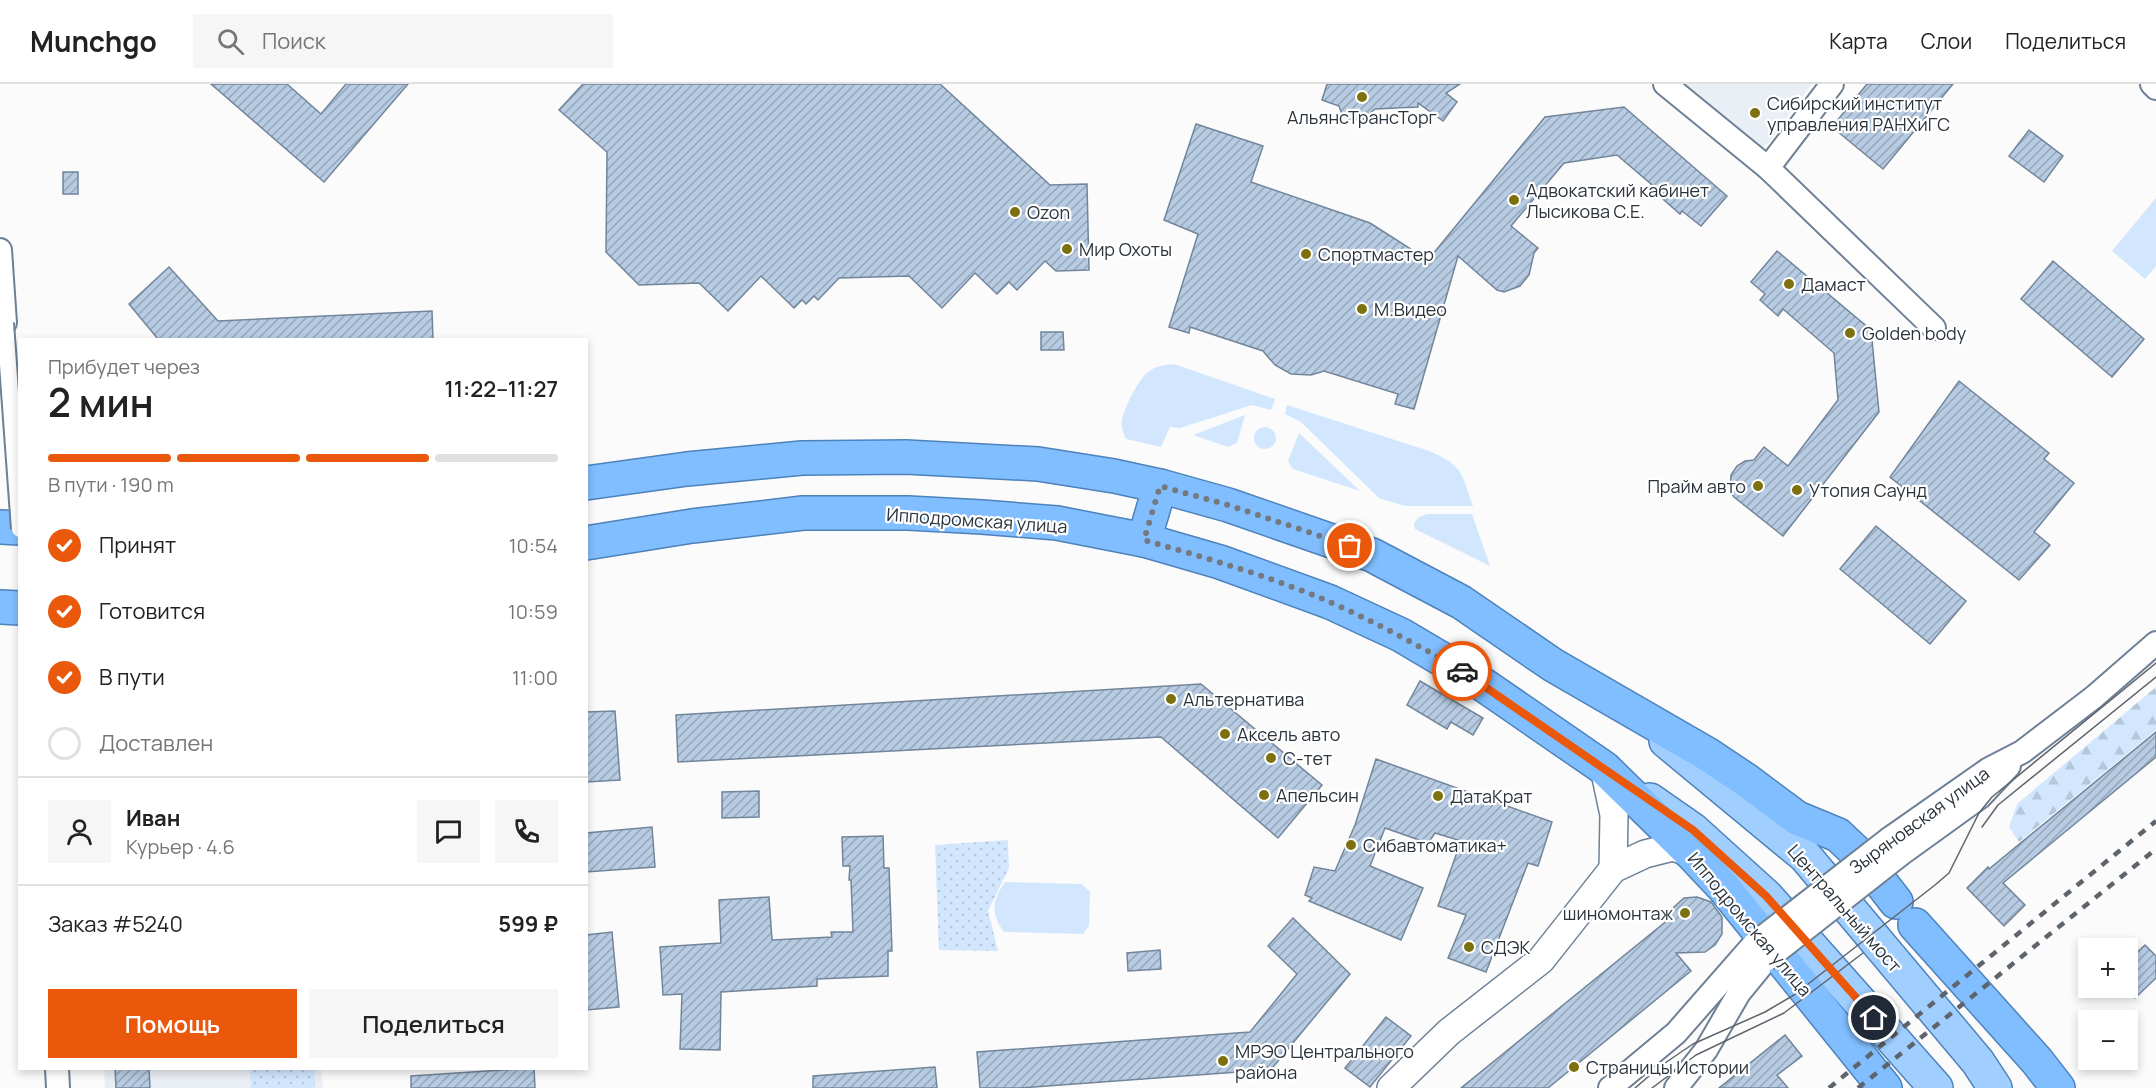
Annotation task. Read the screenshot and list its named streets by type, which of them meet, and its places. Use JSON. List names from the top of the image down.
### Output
{
  "streets": {
    "highway": ["Ипподромская улица"],
    "main road": ["Центральный мост"],
    "street": ["Зыряновская улица"]
  },
  "places": [
    "АльянсТрансТорг",
    "Сибирский институт управления РАНХиГС",
    "Адвокатский кабинет Лысикова С.Е.",
    "Ozon",
    "Мир Охоты",
    "Спортмастер",
    "Дамаст",
    "М.Видео",
    "Golden body",
    "Прайм авто",
    "Утопия Саунд",
    "Альтернатива",
    "Аксель авто",
    "С-тет",
    "Апельсин",
    "ДатаКрат",
    "Сибавтоматика+",
    "шиномонтаж",
    "СДЭК",
    "МРЭО Центрального района",
    "Страницы Истории"
  ],
  "page": {
    "header": "Munchgo",
    "search": "Поиск",
    "nav": ["Карта", "Слои", "Поделиться"],
    "heading": ["2 мин", "Прибудет через", "11:22–11:27"],
    "panel": [
      "Иван",
      "Курьер · 4.6",
      "Заказ #5240",
      "599 ₽"
    ],
    "bar": "В пути · 190 m",
    "list": [
      ["Принят", "10:54"],
      ["Готовится", "10:59"],
      ["В пути", "11:00"],
      "Доставлен"
    ],
    "map_buttons": ["+", "−"],
    "buttons": ["Помощь", "Поделиться"]
  }
}
